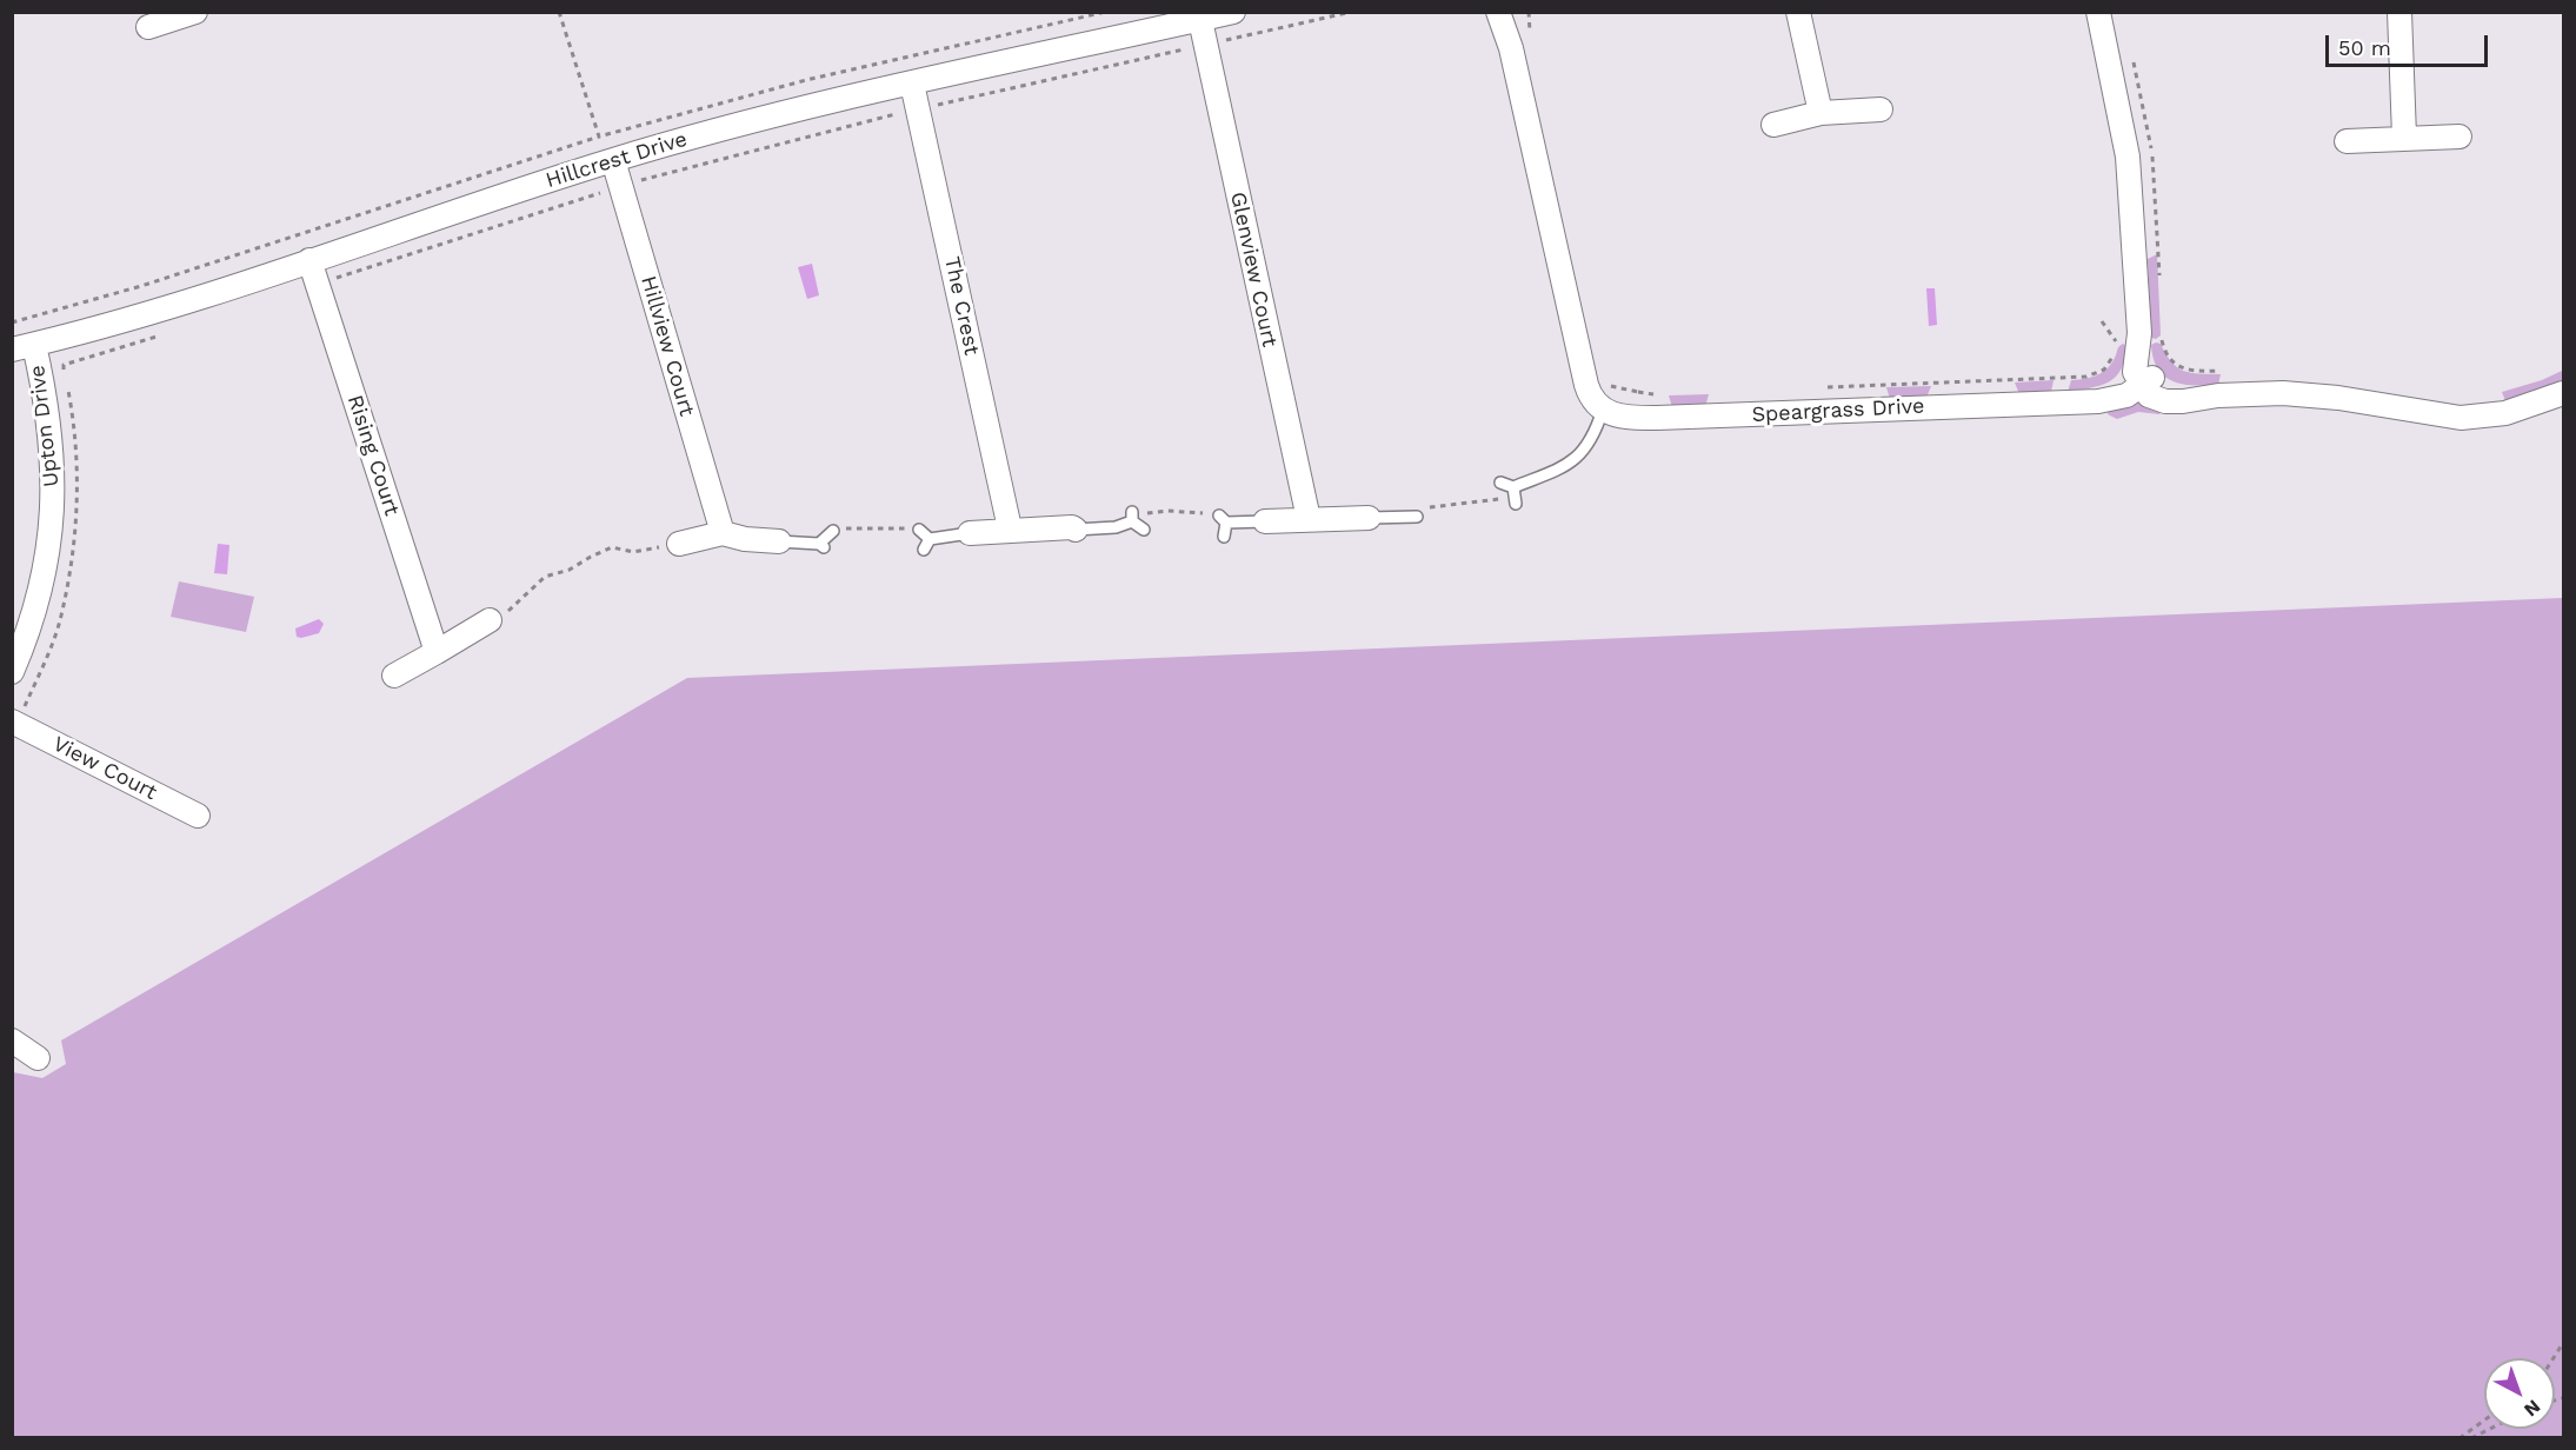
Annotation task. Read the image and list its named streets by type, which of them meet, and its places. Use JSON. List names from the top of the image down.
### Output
{
  "streets": {
    "street": [
      "Hillcrest Drive",
      "Glenview Court",
      "The Crest",
      "Hillview Court",
      "Speargrass Drive",
      "Upton Drive",
      "Rising Court",
      "View Court"
    ]
  },
  "crossings": [
    ["Hillcrest Drive", "Glenview Court"],
    ["Hillcrest Drive", "The Crest"],
    ["Hillcrest Drive", "Hillview Court"],
    ["Hillcrest Drive", "Upton Drive"],
    ["Hillcrest Drive", "Rising Court"]
  ],
  "scale_bar": "50 m",
  "north": "bottom right"
}
